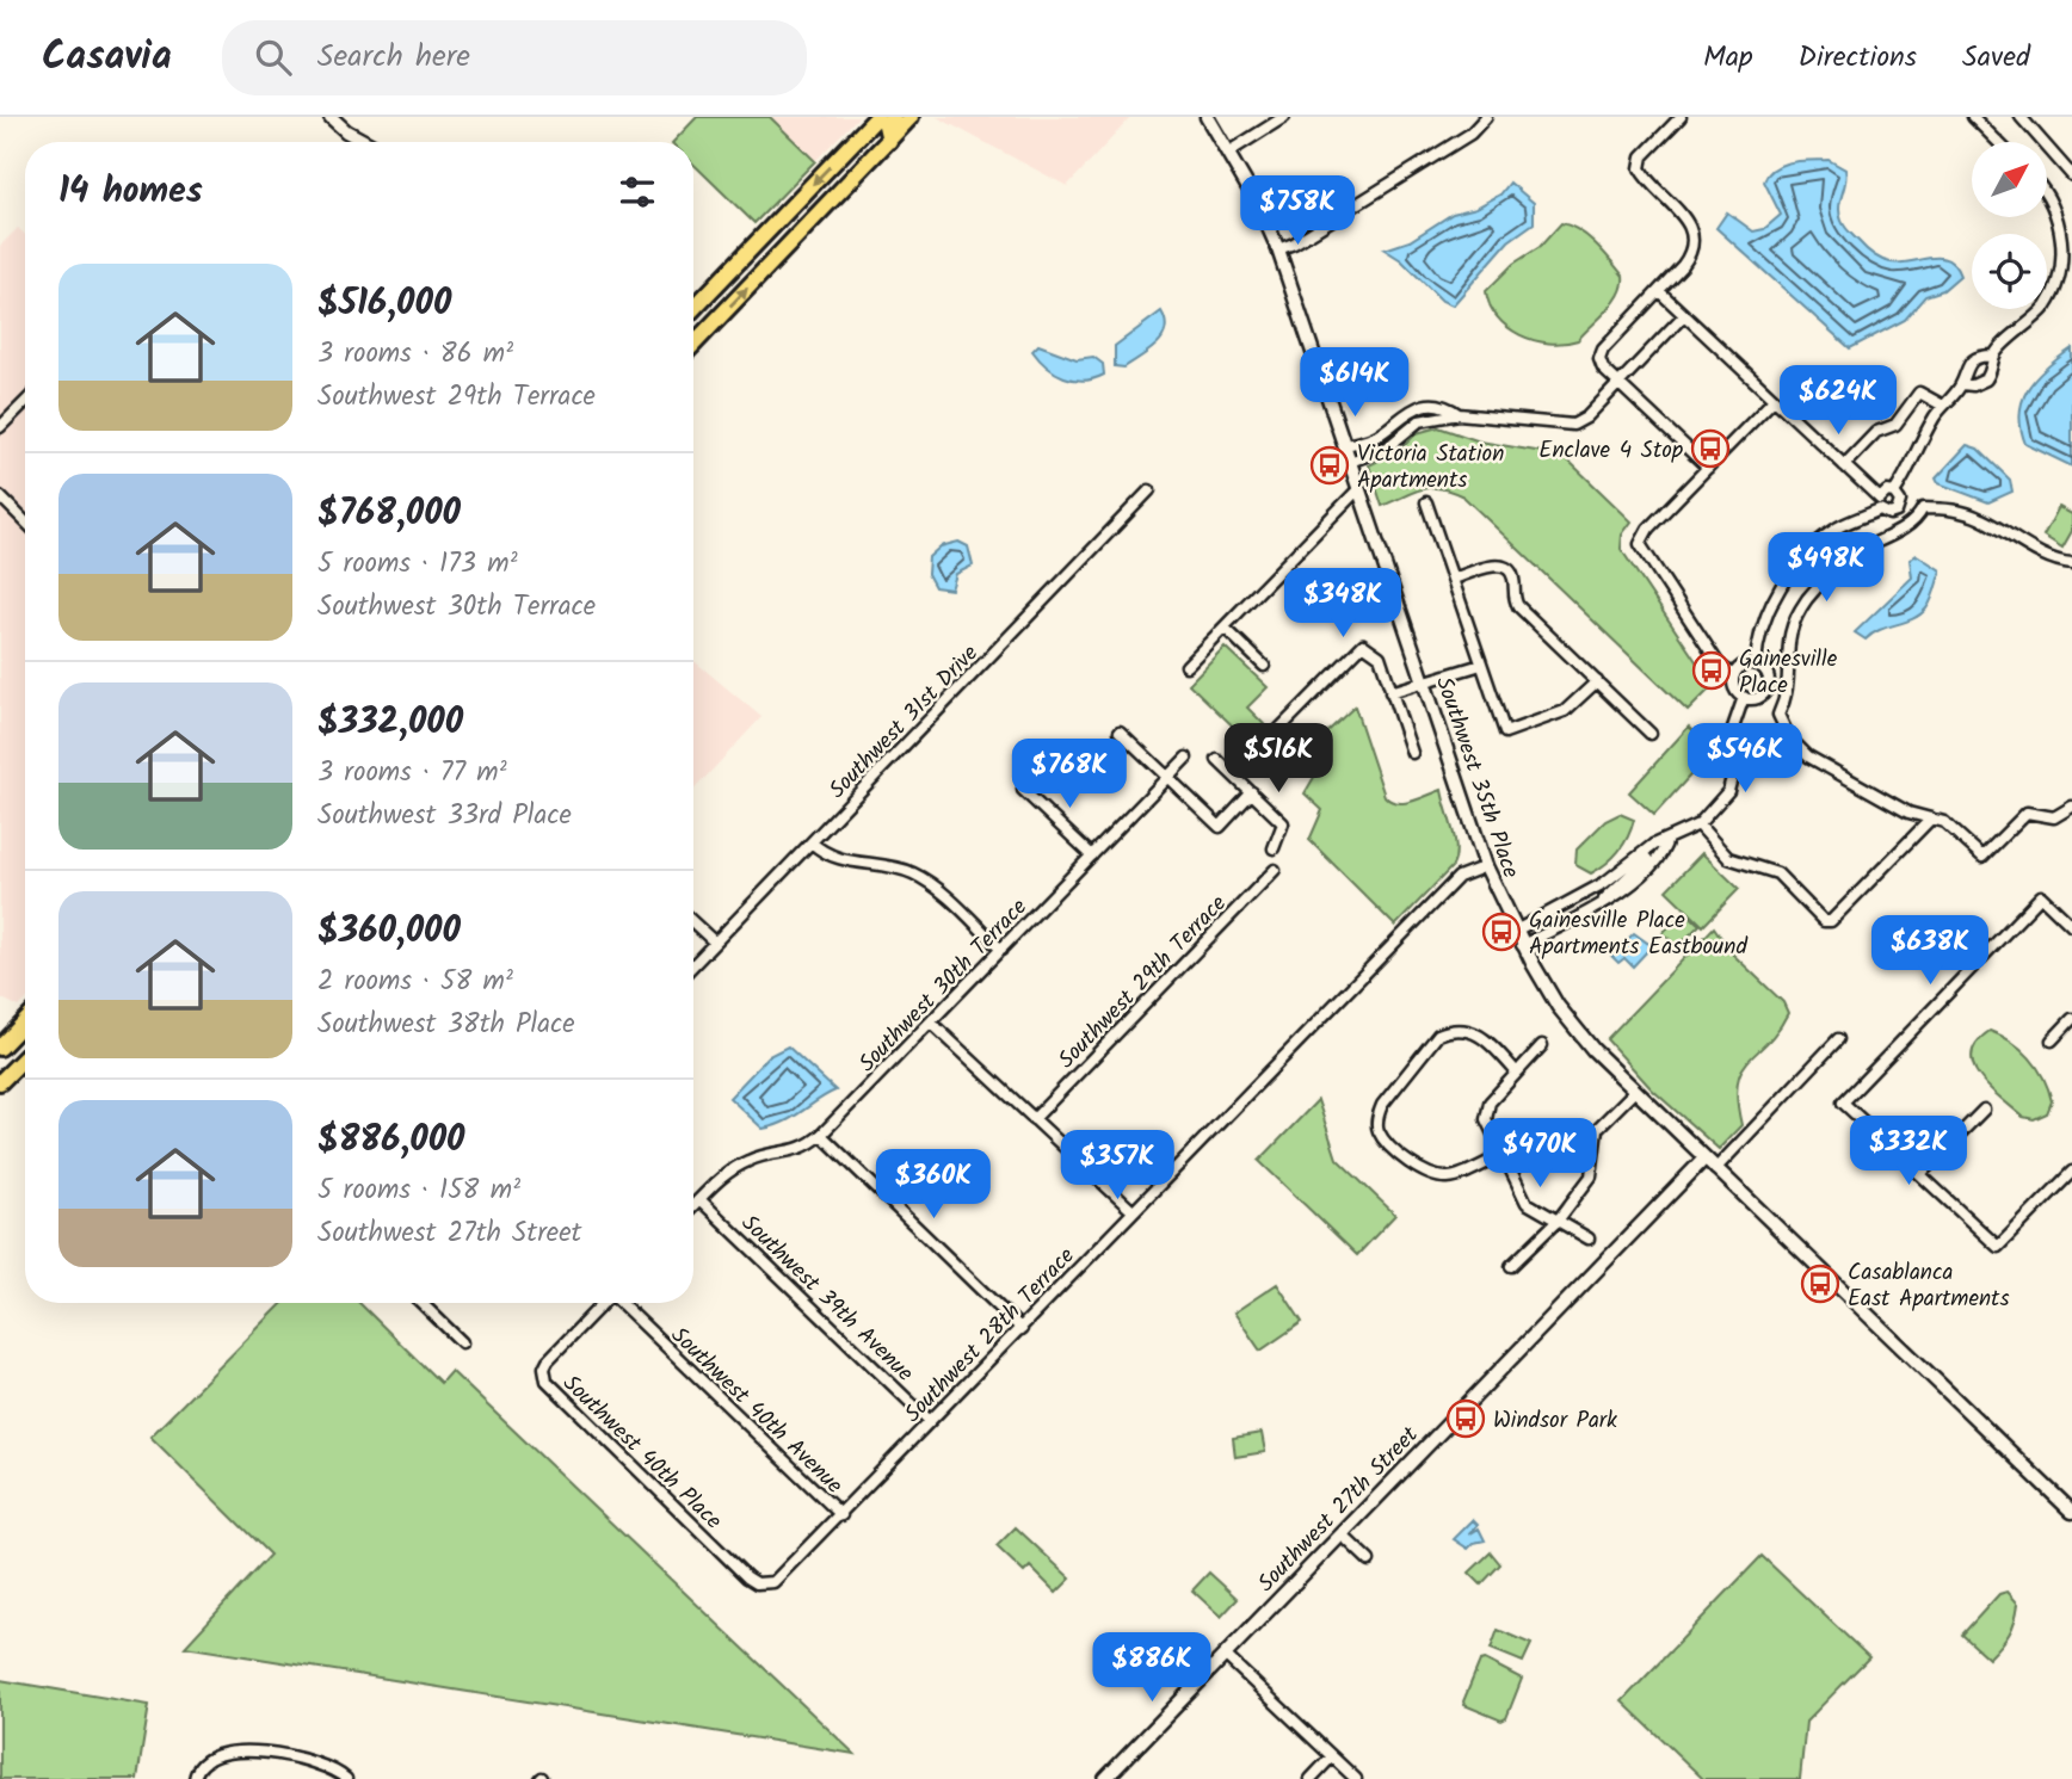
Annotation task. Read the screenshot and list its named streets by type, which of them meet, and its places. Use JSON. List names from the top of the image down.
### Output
{
  "streets": {
    "street": [
      "Southwest 31st Drive",
      "Southwest 35th Place",
      "Southwest 29th Terrace",
      "Southwest 30th Terrace",
      "Southwest 39th Avenue",
      "Southwest 28th Terrace",
      "Southwest 40th Avenue",
      "Southwest 40th Place",
      "Southwest 27th Street"
    ]
  },
  "crossings": [
    ["Southwest 35th Place", "Southwest 28th Terrace"],
    ["Southwest 35th Place", "Southwest 27th Street"],
    ["Southwest 30th Terrace", "Southwest 39th Avenue"],
    ["Southwest 39th Avenue", "Southwest 28th Terrace"],
    ["Southwest 28th Terrace", "Southwest 40th Avenue"],
    ["Southwest 28th Terrace", "Southwest 40th Place"]
  ],
  "places": {
    "bus stop": [
      "Enclave 4 Stop",
      "Victoria Station Apartments",
      "Gainesville Place",
      "Gainesville Place Apartments Eastbound",
      "Casablanca East Apartments",
      "Windsor Park"
    ]
  },
  "north": "top right",
  "page": {
    "header": "Casavia",
    "search": "Search here",
    "nav": ["Map", "Directions", "Saved"],
    "heading": "14 homes",
    "price": [
      "$758K",
      "$614K",
      "$624K",
      "$498K",
      "$348K",
      "$516K",
      "$546K",
      "$768K",
      "$638K",
      "$332K",
      "$470K",
      "$357K",
      "$360K",
      "$886K"
    ],
    "list": [
      {
        "name": "$516,000",
        "note": "3 rooms · 86 m² · Southwest 29th Terrace"
      },
      {
        "name": "$768,000",
        "note": "5 rooms · 173 m² · Southwest 30th Terrace"
      },
      {
        "name": "$332,000",
        "note": "3 rooms · 77 m² · Southwest 33rd Place"
      },
      {
        "name": "$360,000",
        "note": "2 rooms · 58 m² · Southwest 38th Place"
      },
      {
        "name": "$886,000",
        "note": "5 rooms · 158 m² · Southwest 27th Street"
      }
    ]
  }
}
